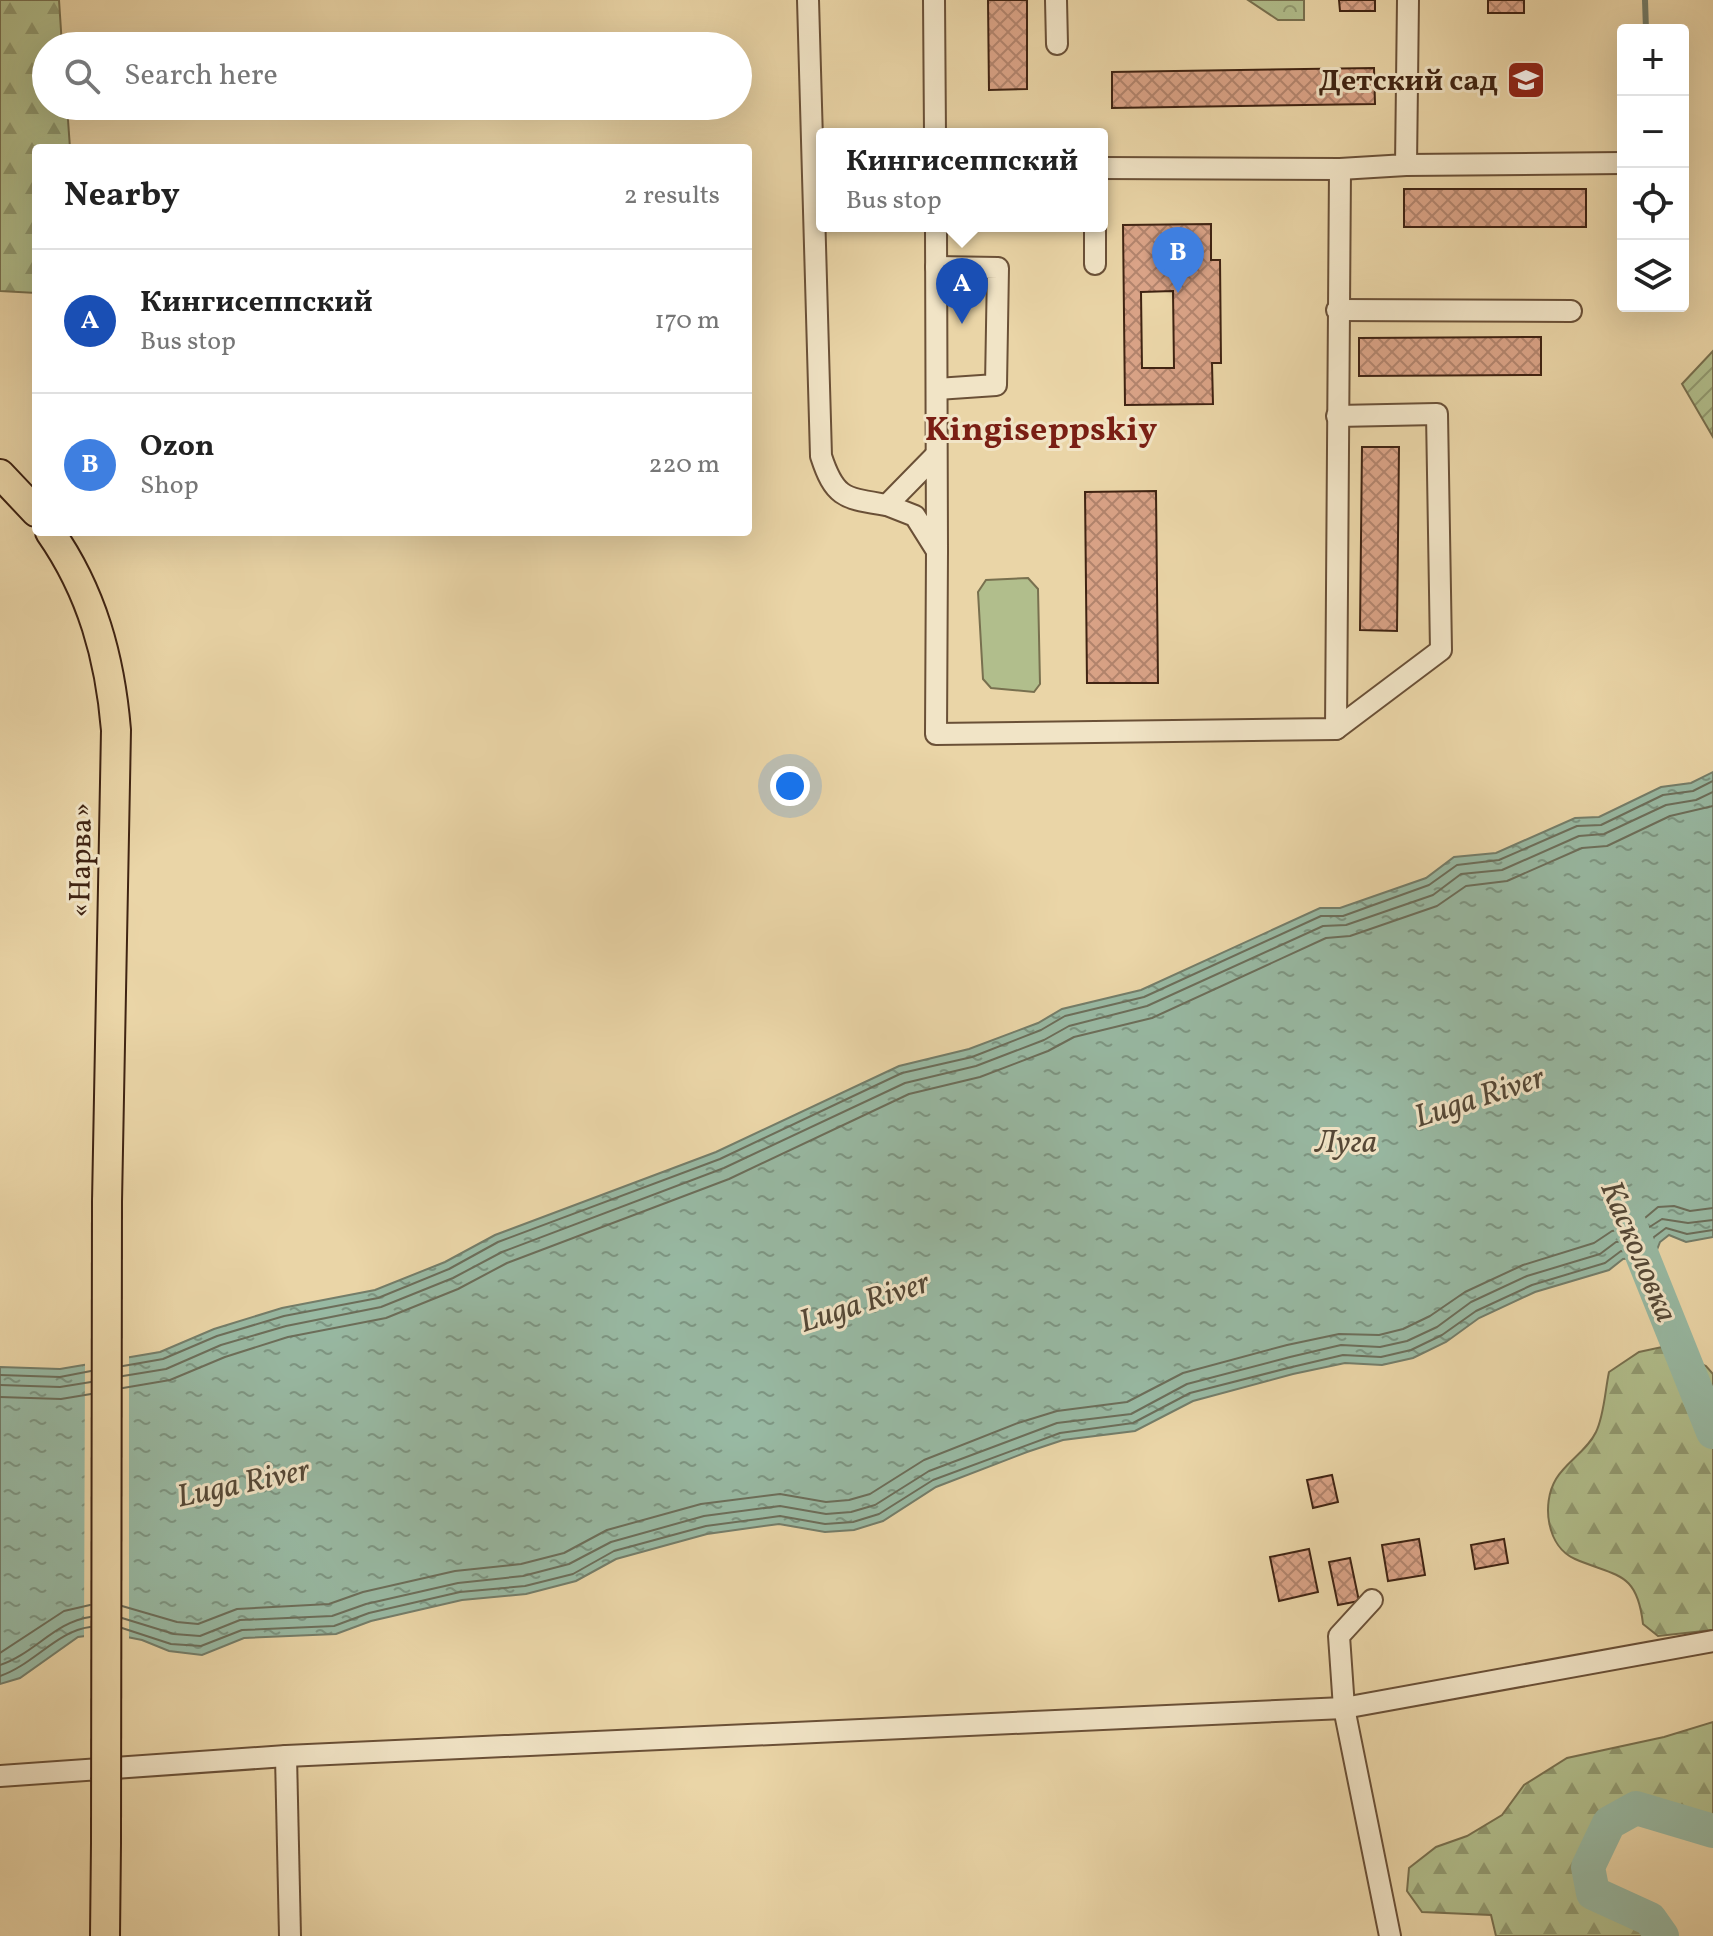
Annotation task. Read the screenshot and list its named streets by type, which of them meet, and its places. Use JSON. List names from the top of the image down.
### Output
{
  "streets": {
    "highway": ["«Нарва»"]
  },
  "districts": ["Kingiseppskiy"],
  "water": ["Luga River", "Луга", "Касколовка"],
  "places": {
    "school or university": ["Детский сад"]
  },
  "page": {
    "map_buttons": ["+", "−"],
    "search": "Search here",
    "popup": ["Кингисеппский", "Bus stop"],
    "heading": ["Nearby", "2 results"],
    "pins": ["B", "A"],
    "list": [
      {
        "mark": "A",
        "name": "Кингисеппский",
        "note": "Bus stop",
        "value": "170 m"
      },
      {
        "mark": "B",
        "name": "Ozon",
        "note": "Shop",
        "value": "220 m"
      }
    ]
  }
}
